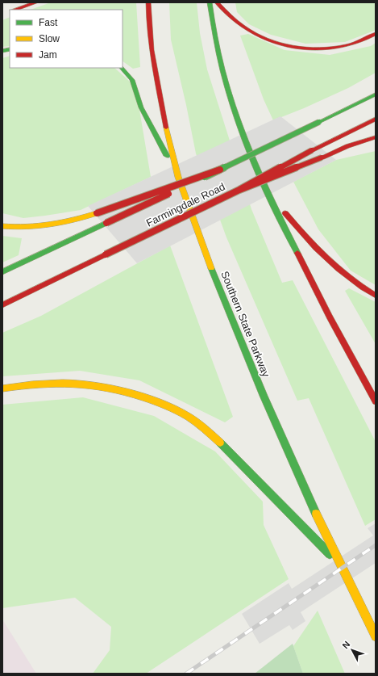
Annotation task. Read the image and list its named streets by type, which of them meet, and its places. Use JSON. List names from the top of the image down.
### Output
{
  "streets": {
    "main road": ["Farmingdale Road", "Southern State Parkway"]
  },
  "legend": ["Fast", "Slow", "Jam"],
  "north": "top left"
}
